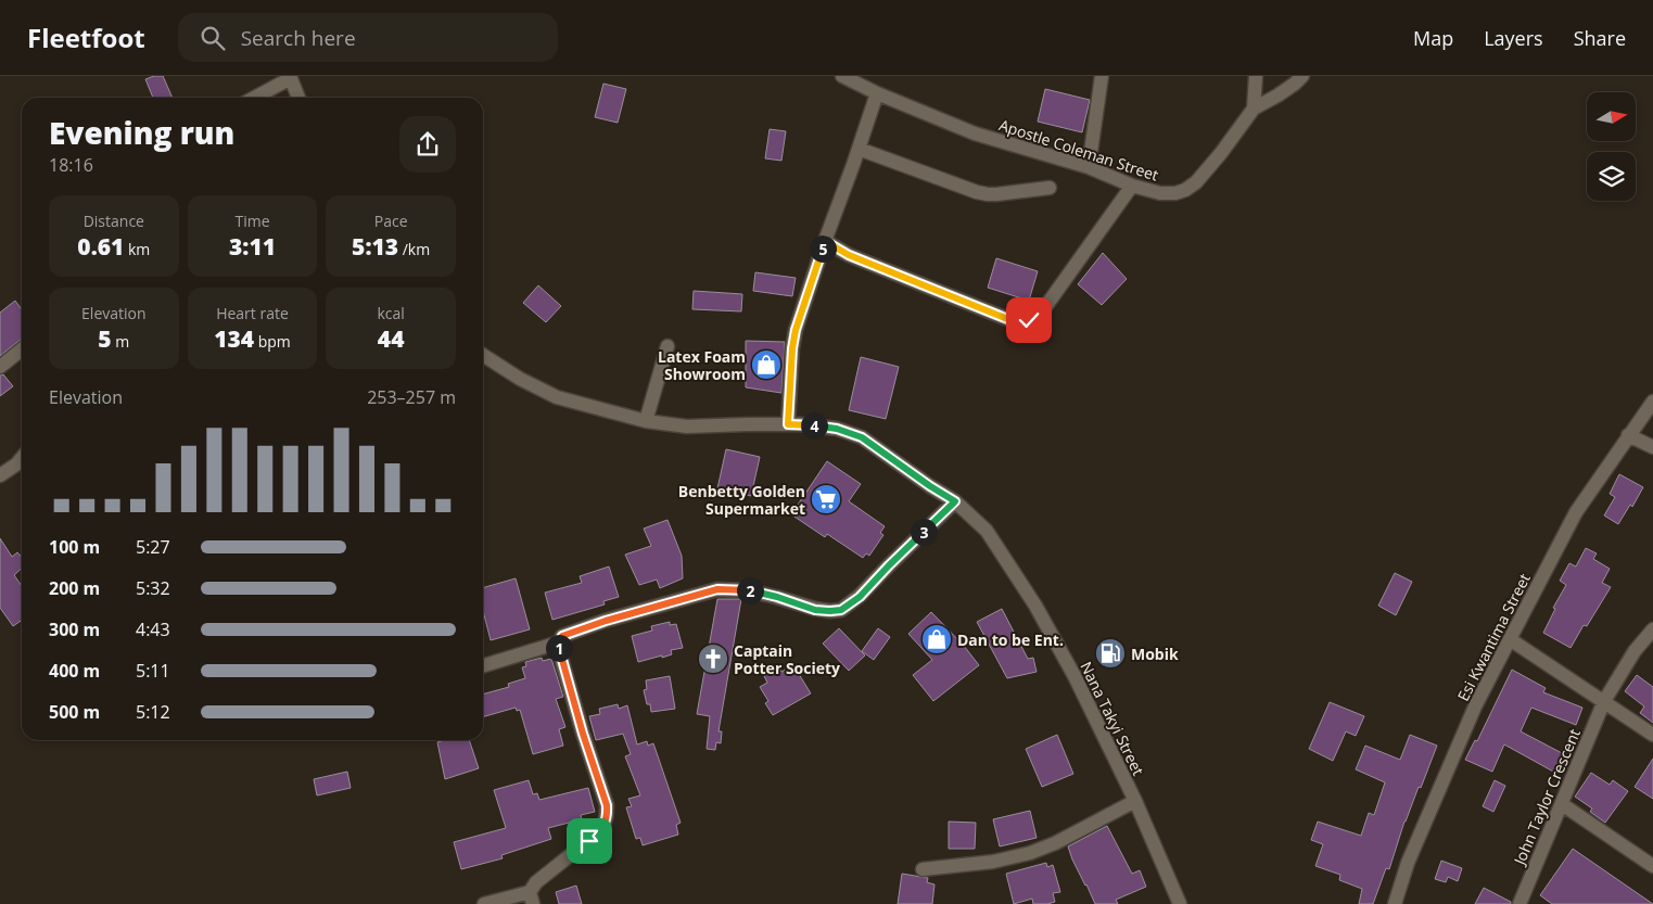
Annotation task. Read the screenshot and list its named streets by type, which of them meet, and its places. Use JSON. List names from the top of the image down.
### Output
{
  "streets": {
    "street": [
      "Apostle Coleman Street",
      "Esi Kwantima Street",
      "Nana Takyi Street",
      "John Taylor Crescent"
    ]
  },
  "places": {
    "shop": ["Latex Foam Showroom", "Dan to be Ent."],
    "supermarket": ["Benbetty Golden Supermarket"],
    "fuel station": ["Mobik"],
    "church": ["Captain Potter Society"]
  },
  "north": "right",
  "page": {
    "header": "Fleetfoot",
    "search": "Search here",
    "nav": ["Map", "Layers", "Share"],
    "heading": ["Evening run", "18:16"],
    "stats": [
      ["Distance", "0.61 km"],
      ["Time", "3:11"],
      ["Pace", "5:13 /km"],
      ["Elevation", "5 m"],
      ["Heart rate", "134 bpm"],
      ["kcal", "44"]
    ],
    "pins": [
      "5",
      "4",
      "3",
      "2",
      "1"
    ],
    "chart": ["Elevation", "253–257 m"],
    "list": [
      {
        "name": "100 m",
        "note": "5:27"
      },
      {
        "name": "200 m",
        "note": "5:32"
      },
      {
        "name": "300 m",
        "note": "4:43"
      },
      {
        "name": "400 m",
        "note": "5:11"
      },
      {
        "name": "500 m",
        "note": "5:12"
      }
    ]
  }
}
